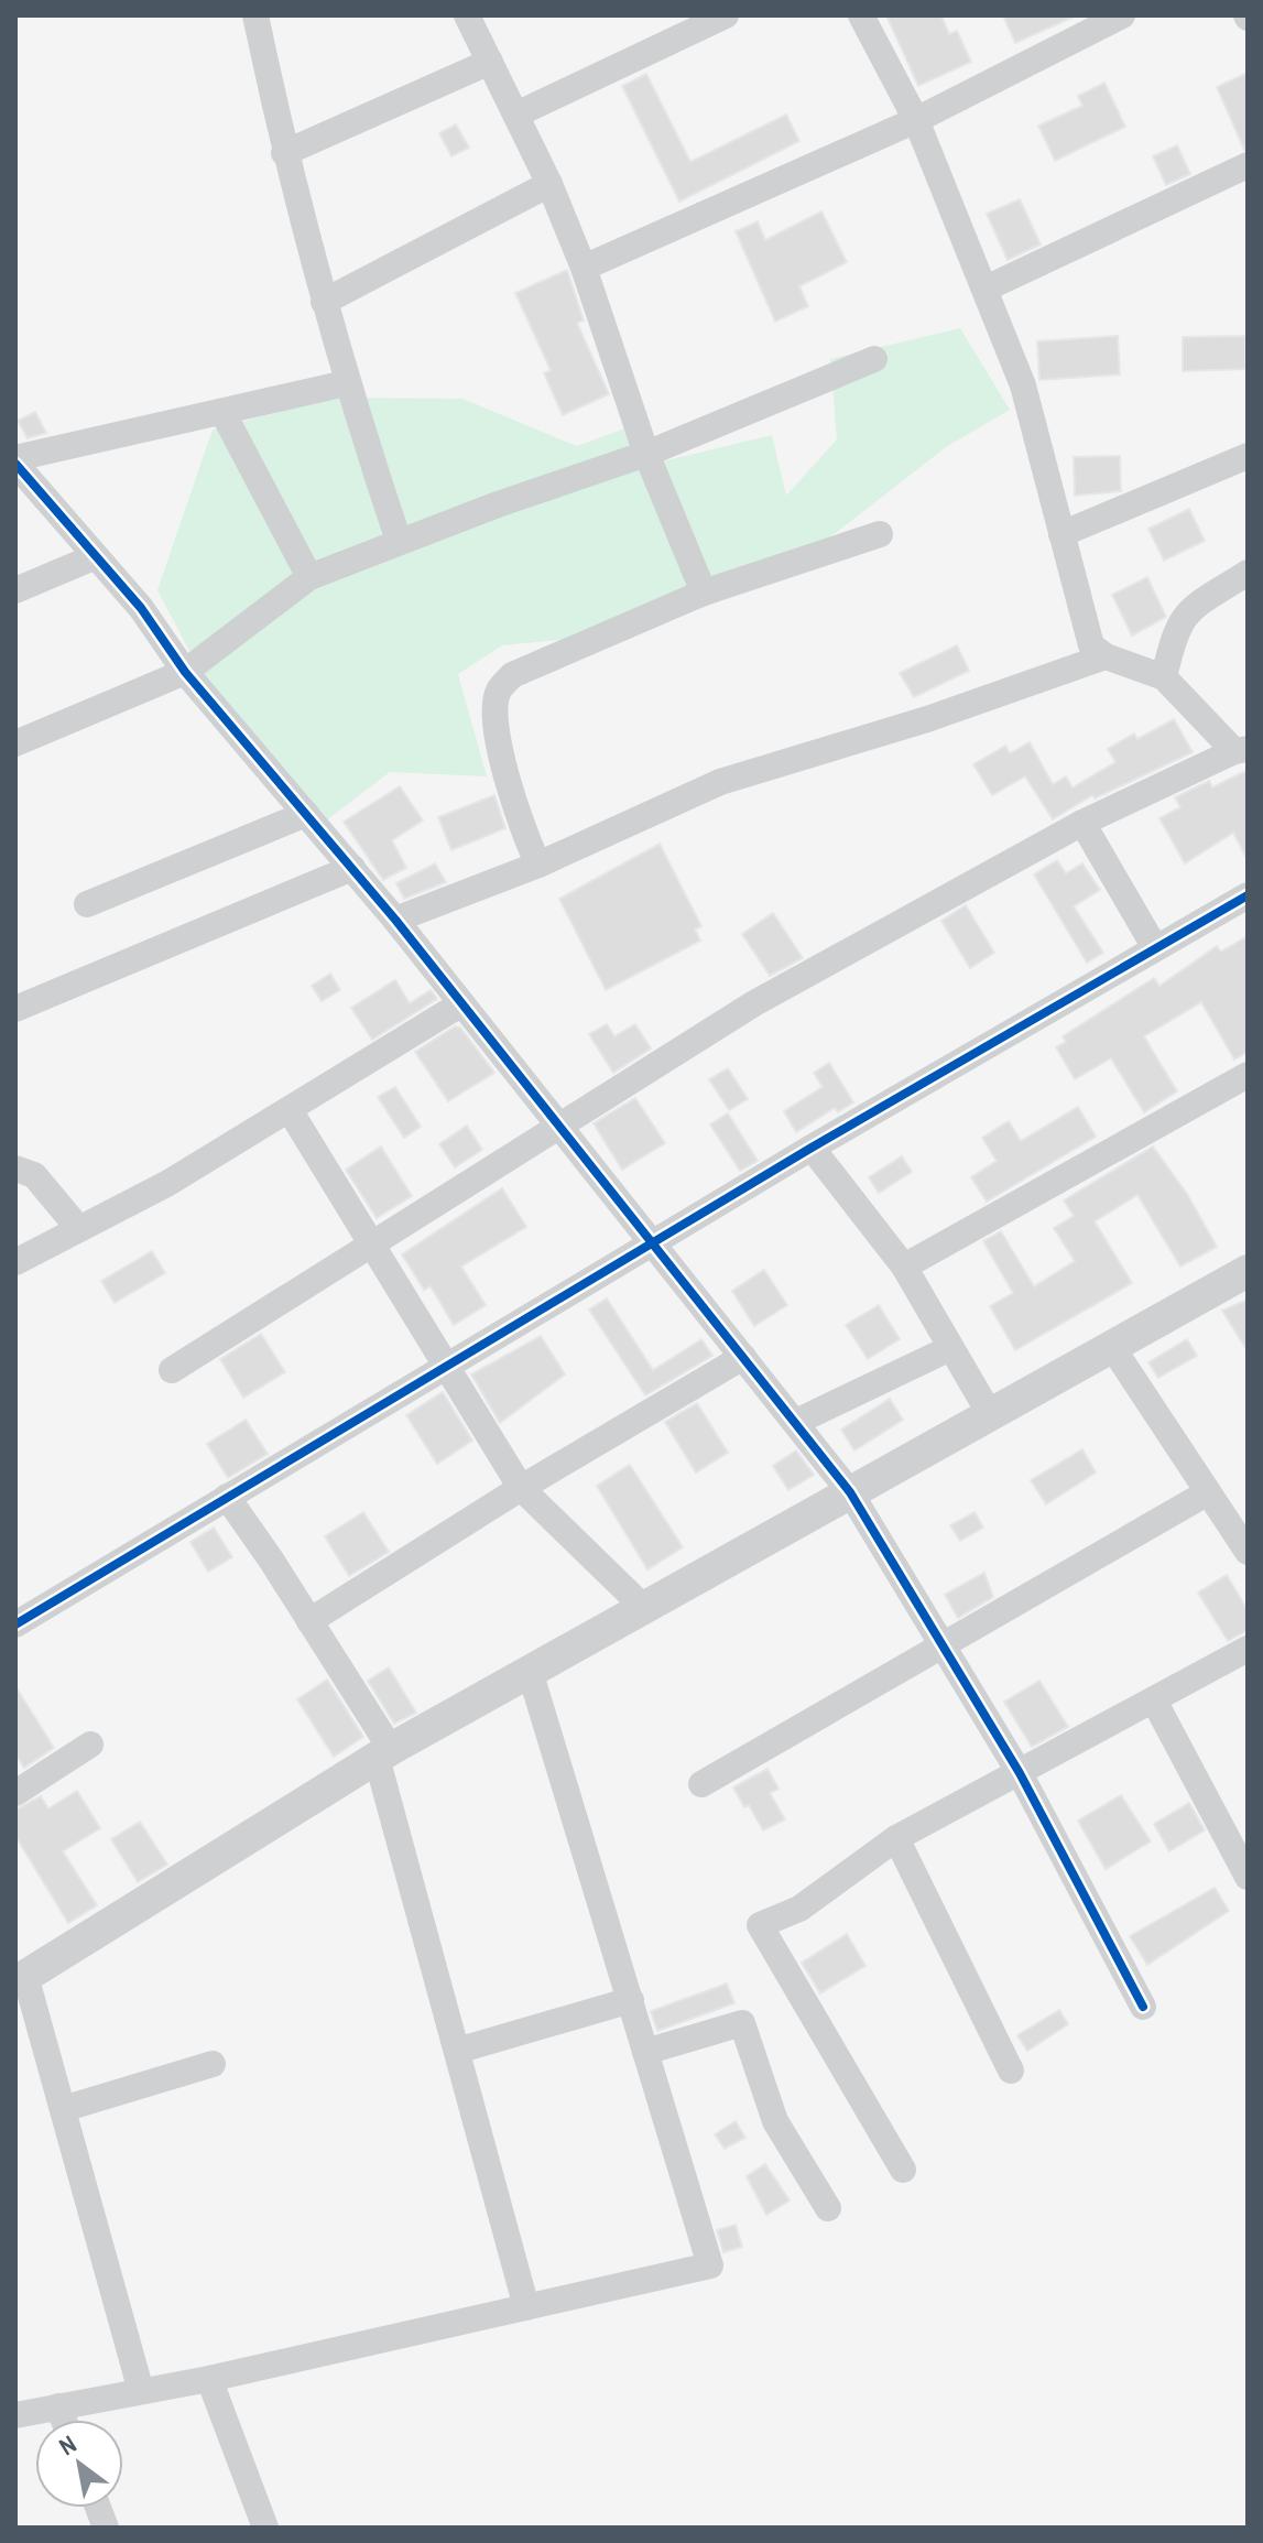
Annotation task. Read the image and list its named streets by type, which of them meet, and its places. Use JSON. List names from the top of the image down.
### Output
{
  "north": "top left"
}
